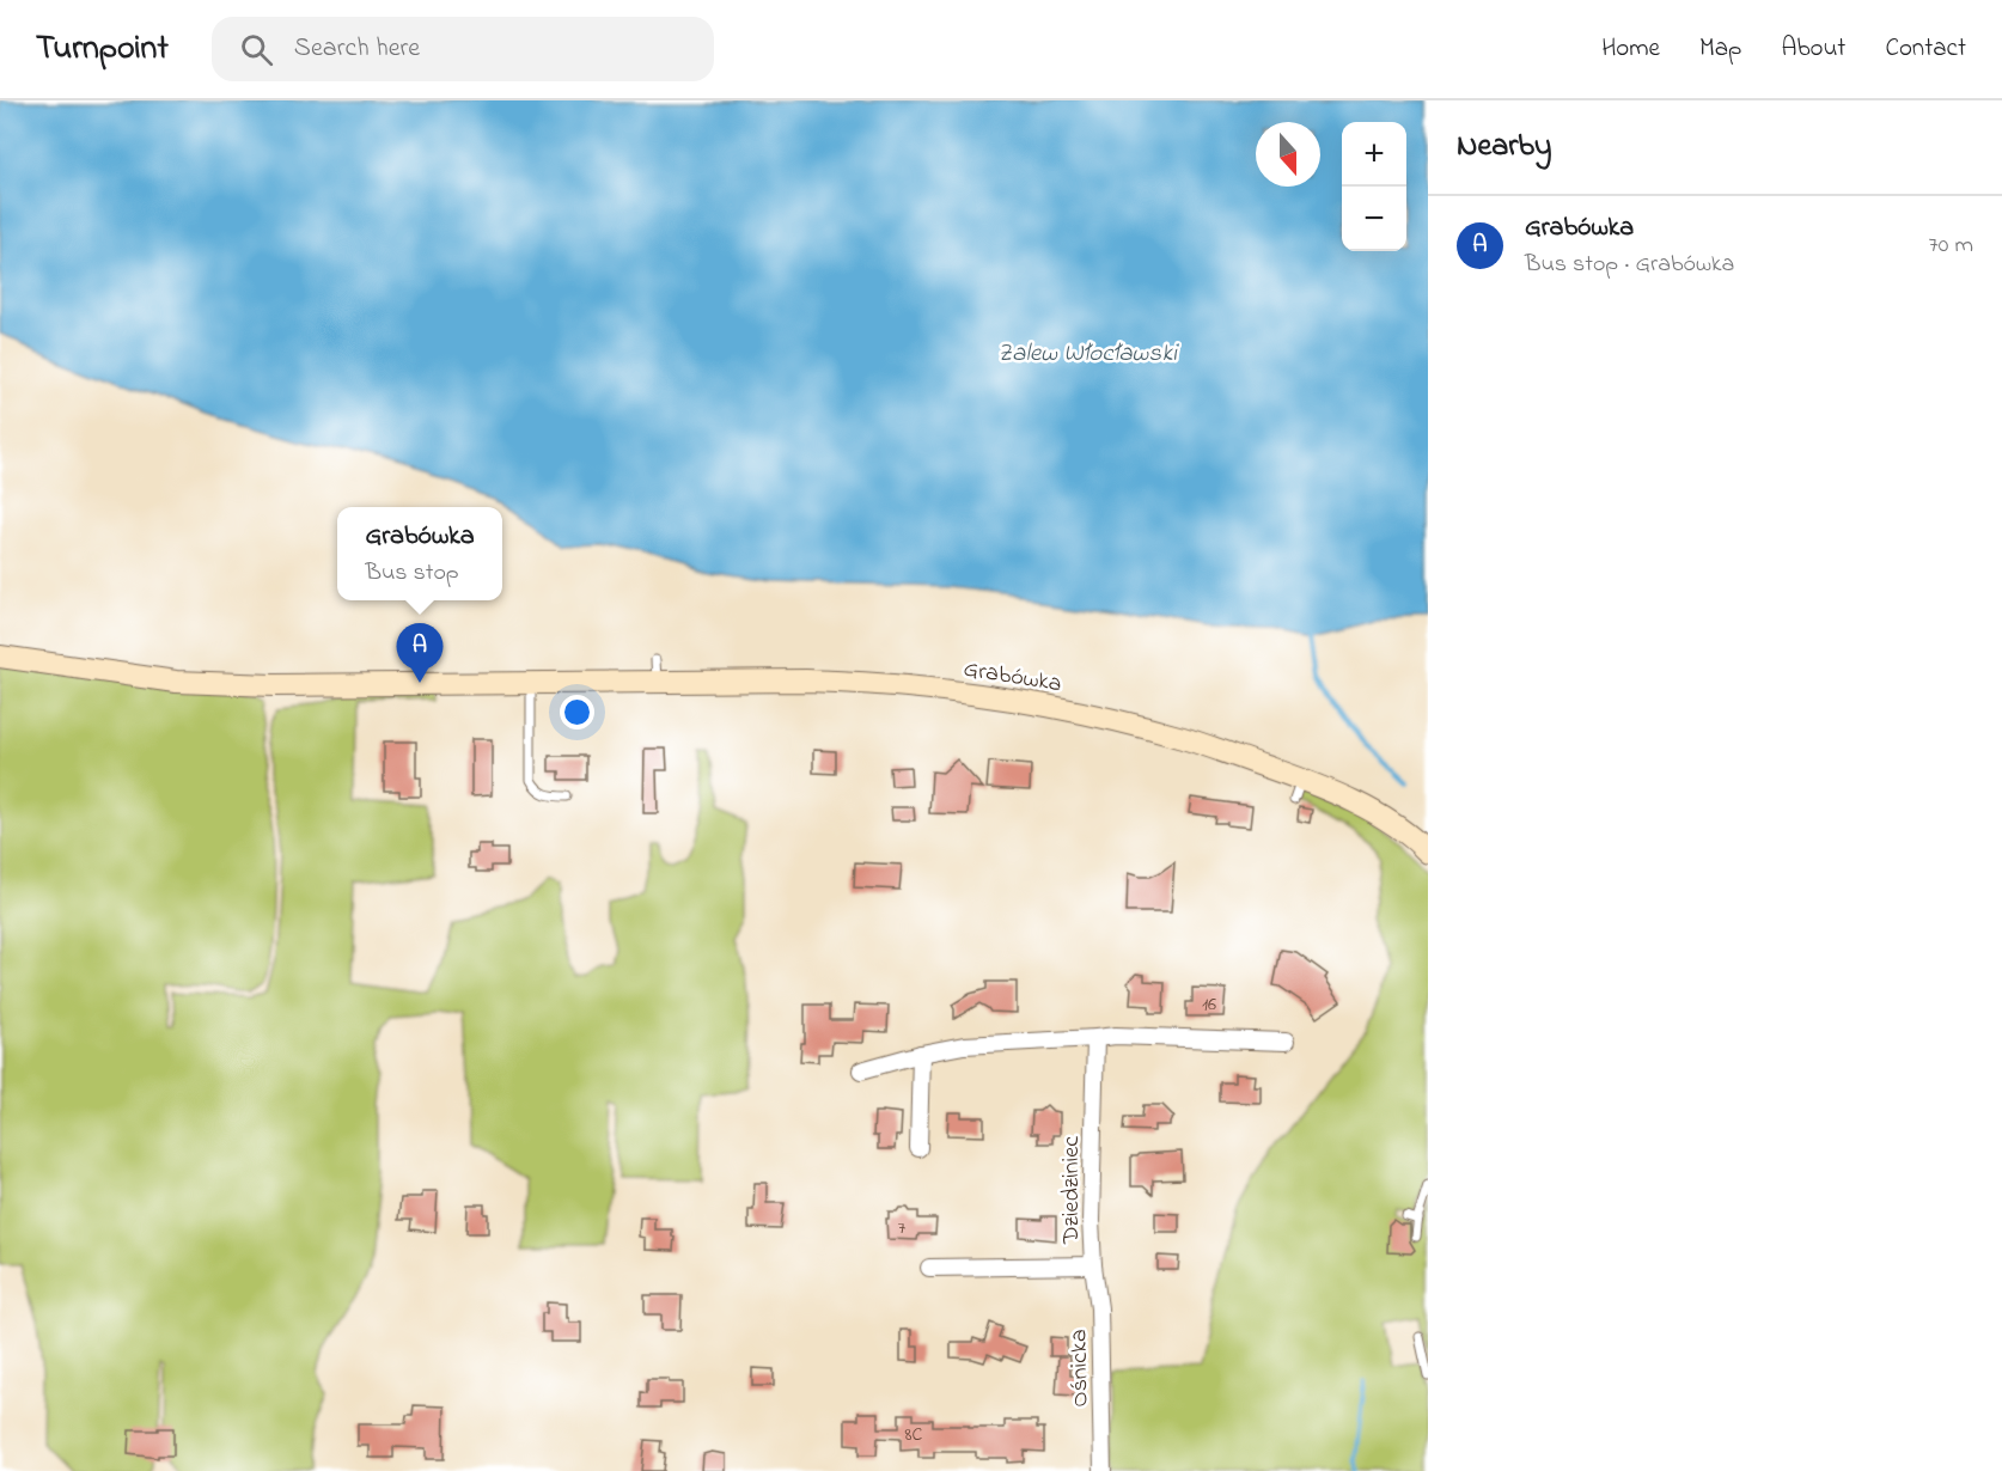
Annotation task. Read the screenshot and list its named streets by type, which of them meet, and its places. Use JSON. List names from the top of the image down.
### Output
{
  "streets": {
    "street": ["Grabówka", "Dziedziniec", "Ośnicka"]
  },
  "crossings": [
    ["Dziedziniec", "Ośnicka"]
  ],
  "water": ["Zalew Włocławski"],
  "house_numbers": ["16", "7", "8C"],
  "north": "bottom",
  "page": {
    "header": "Turnpoint",
    "search": "Search here",
    "nav": [
      "Home",
      "Map",
      "About",
      "Contact"
    ],
    "heading": "Nearby",
    "map_buttons": ["+", "−"],
    "list": [
      {
        "mark": "A",
        "name": "Grabówka",
        "note": "Bus stop · Grabówka",
        "value": "70 m"
      }
    ],
    "popup": ["Grabówka", "Bus stop"],
    "pins": "A"
  }
}
